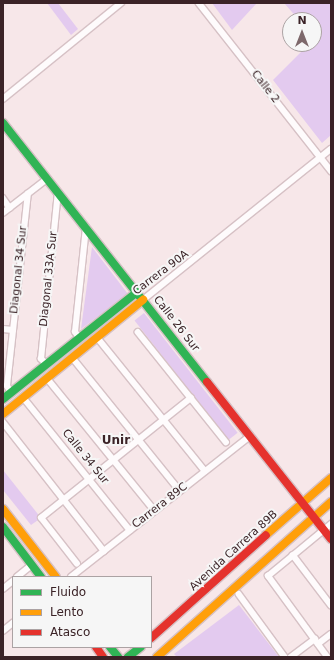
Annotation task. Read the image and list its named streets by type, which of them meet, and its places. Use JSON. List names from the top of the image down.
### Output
{
  "streets": {
    "street": [
      "Calle 2",
      "Diagonal 34 Sur",
      "Carrera 90A",
      "Diagonal 33A Sur",
      "Calle 26 Sur",
      "Calle 34 Sur",
      "Carrera 89C",
      "Avenida Carrera 89B"
    ]
  },
  "crossings": [
    ["Calle 2", "Carrera 90A"],
    ["Diagonal 34 Sur", "Carrera 90A"],
    ["Carrera 90A", "Diagonal 33A Sur"],
    ["Carrera 90A", "Calle 26 Sur"],
    ["Carrera 90A", "Calle 34 Sur"],
    ["Diagonal 33A Sur", "Calle 26 Sur"],
    ["Calle 26 Sur", "Carrera 89C"],
    ["Calle 26 Sur", "Avenida Carrera 89B"],
    ["Calle 34 Sur", "Carrera 89C"]
  ],
  "districts": ["Unir"],
  "legend": ["Fluido", "Lento", "Atasco"],
  "north": "top"
}
